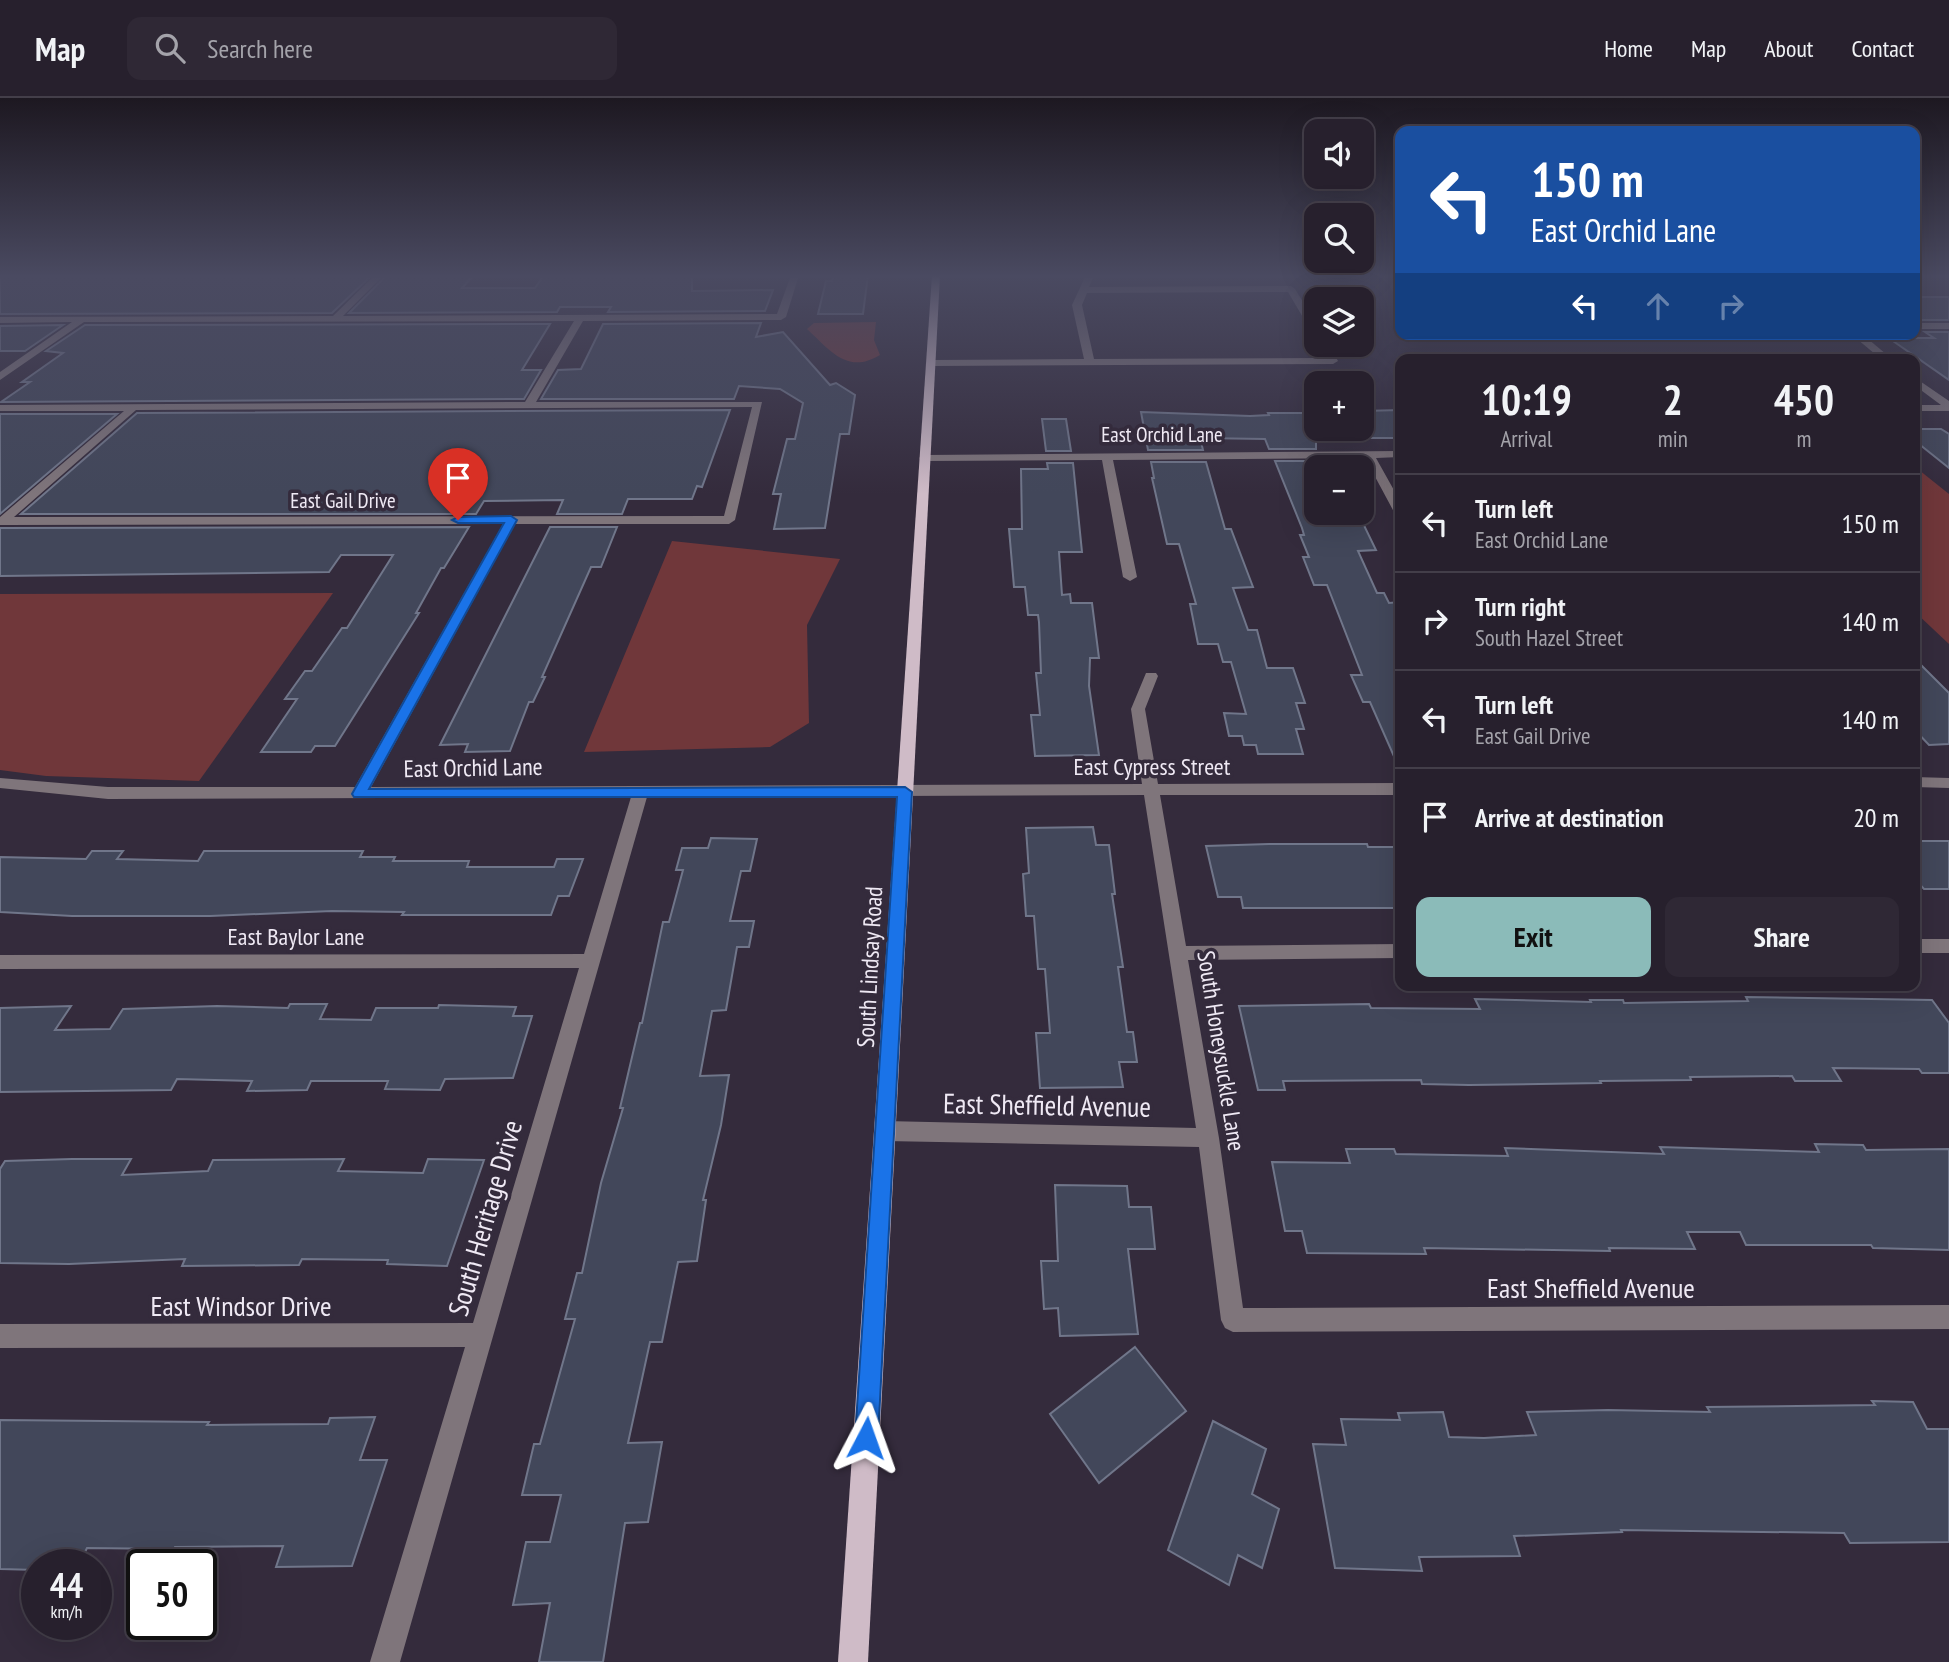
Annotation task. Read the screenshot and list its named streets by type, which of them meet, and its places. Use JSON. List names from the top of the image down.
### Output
{
  "streets": {
    "main road": ["South Lindsay Road"],
    "street": [
      "East Orchid Lane",
      "East Gail Drive",
      "East Cypress Street",
      "East Baylor Lane",
      "South Honeysuckle Lane",
      "East Sheffield Avenue",
      "South Heritage Drive",
      "East Windsor Drive"
    ]
  },
  "crossings": [
    ["East Orchid Lane", "East Cypress Street"],
    ["East Orchid Lane", "South Lindsay Road"],
    ["East Orchid Lane", "South Heritage Drive"],
    ["East Cypress Street", "South Lindsay Road"],
    ["East Cypress Street", "South Honeysuckle Lane"],
    ["East Baylor Lane", "South Heritage Drive"],
    ["South Lindsay Road", "East Sheffield Avenue"],
    ["South Honeysuckle Lane", "East Sheffield Avenue"],
    ["South Heritage Drive", "East Windsor Drive"]
  ],
  "page": {
    "header": "Map",
    "search": "Search here",
    "nav": [
      "Home",
      "Map",
      "About",
      "Contact"
    ],
    "map_buttons": ["+", "−"],
    "turn": ["150 m", "East Orchid Lane"],
    "eta": [
      "10:19",
      "Arrival",
      "2",
      "min",
      "450",
      "m"
    ],
    "list": [
      {
        "name": "Turn left",
        "note": "East Orchid Lane",
        "value": "150 m"
      },
      {
        "name": "Turn right",
        "note": "South Hazel Street",
        "value": "140 m"
      },
      {
        "name": "Turn left",
        "note": "East Gail Drive",
        "value": "140 m"
      },
      {
        "name": "Arrive at destination",
        "value": "20 m"
      }
    ],
    "buttons": ["Exit", "Share"],
    "speed": "44 km/h",
    "limit": "50"
  }
}
